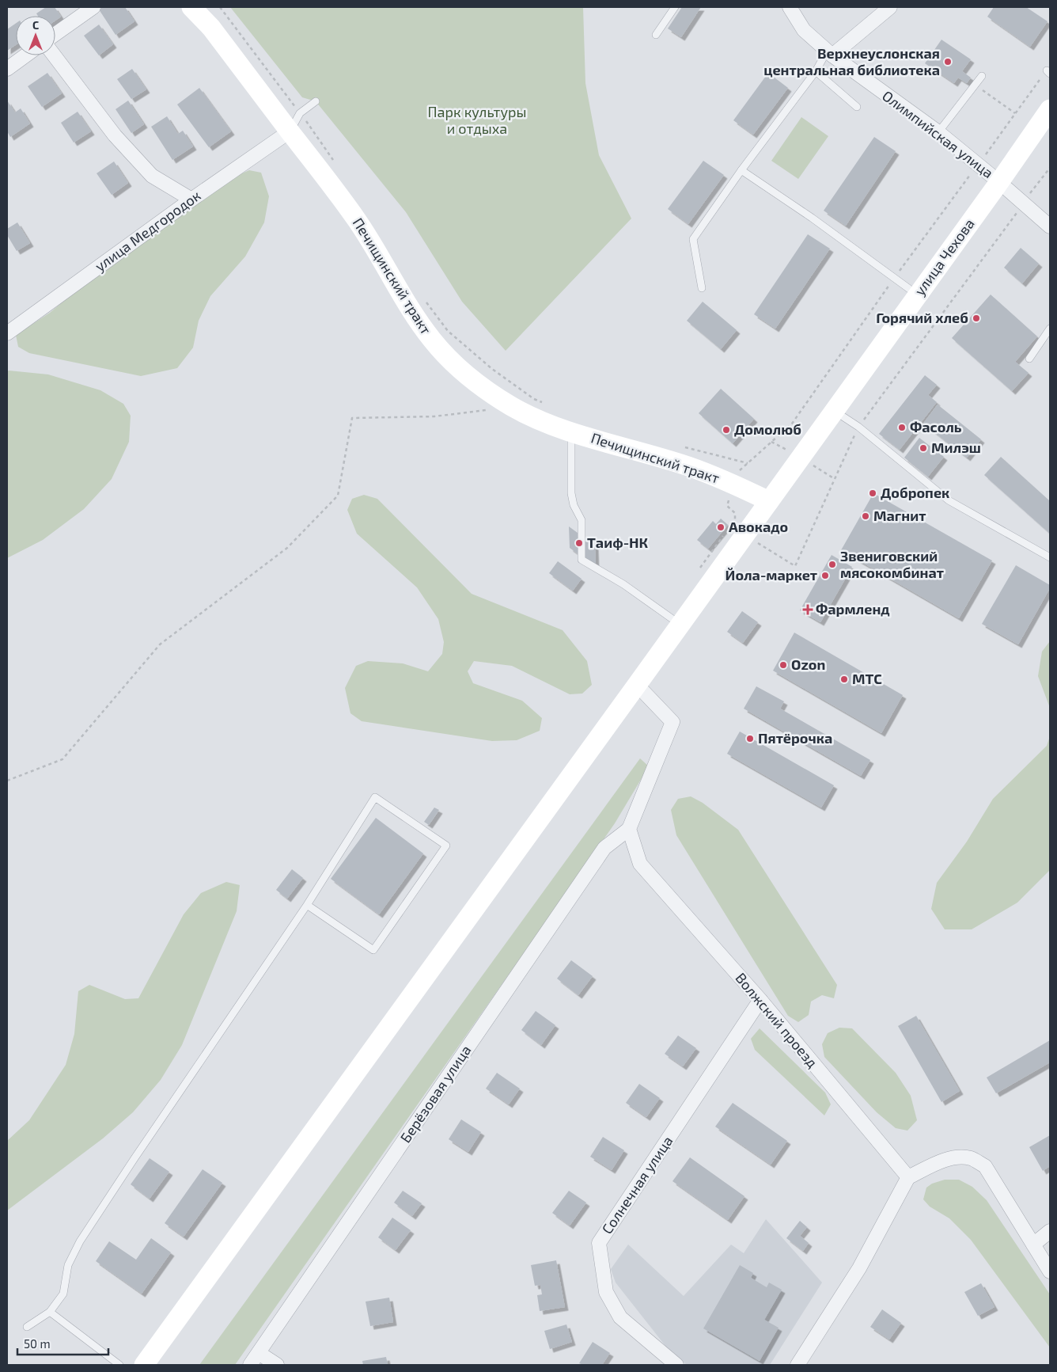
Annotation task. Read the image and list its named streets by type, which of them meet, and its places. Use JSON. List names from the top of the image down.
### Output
{
  "streets": {
    "street": [
      "Олимпийская улица",
      "улица Медгородок",
      "улица Чехова",
      "Печищинский тракт",
      "Волжский проезд",
      "Берёзовая улица",
      "Солнечная улица"
    ]
  },
  "crossings": [
    ["Олимпийская улица", "улица Чехова"],
    ["улица Медгородок", "Печищинский тракт"],
    ["улица Чехова", "Печищинский тракт"],
    ["Волжский проезд", "Берёзовая улица"],
    ["Волжский проезд", "Солнечная улица"]
  ],
  "parks": ["Парк культуры и отдыха"],
  "places": {
    "other": [
      "Верхнеуслонская центральная библиотека",
      "Горячий хлеб",
      "Фасоль",
      "Домолюб",
      "Милэш",
      "Добропек",
      "Магнит",
      "Авокадо",
      "Таиф-НК",
      "Звениговский мясокомбинат",
      "Йола-маркет",
      "Ozon",
      "МТС",
      "Пятёрочка"
    ],
    "health": ["Фармленд"]
  },
  "scale_bar": "50 m",
  "north": "top"
}
